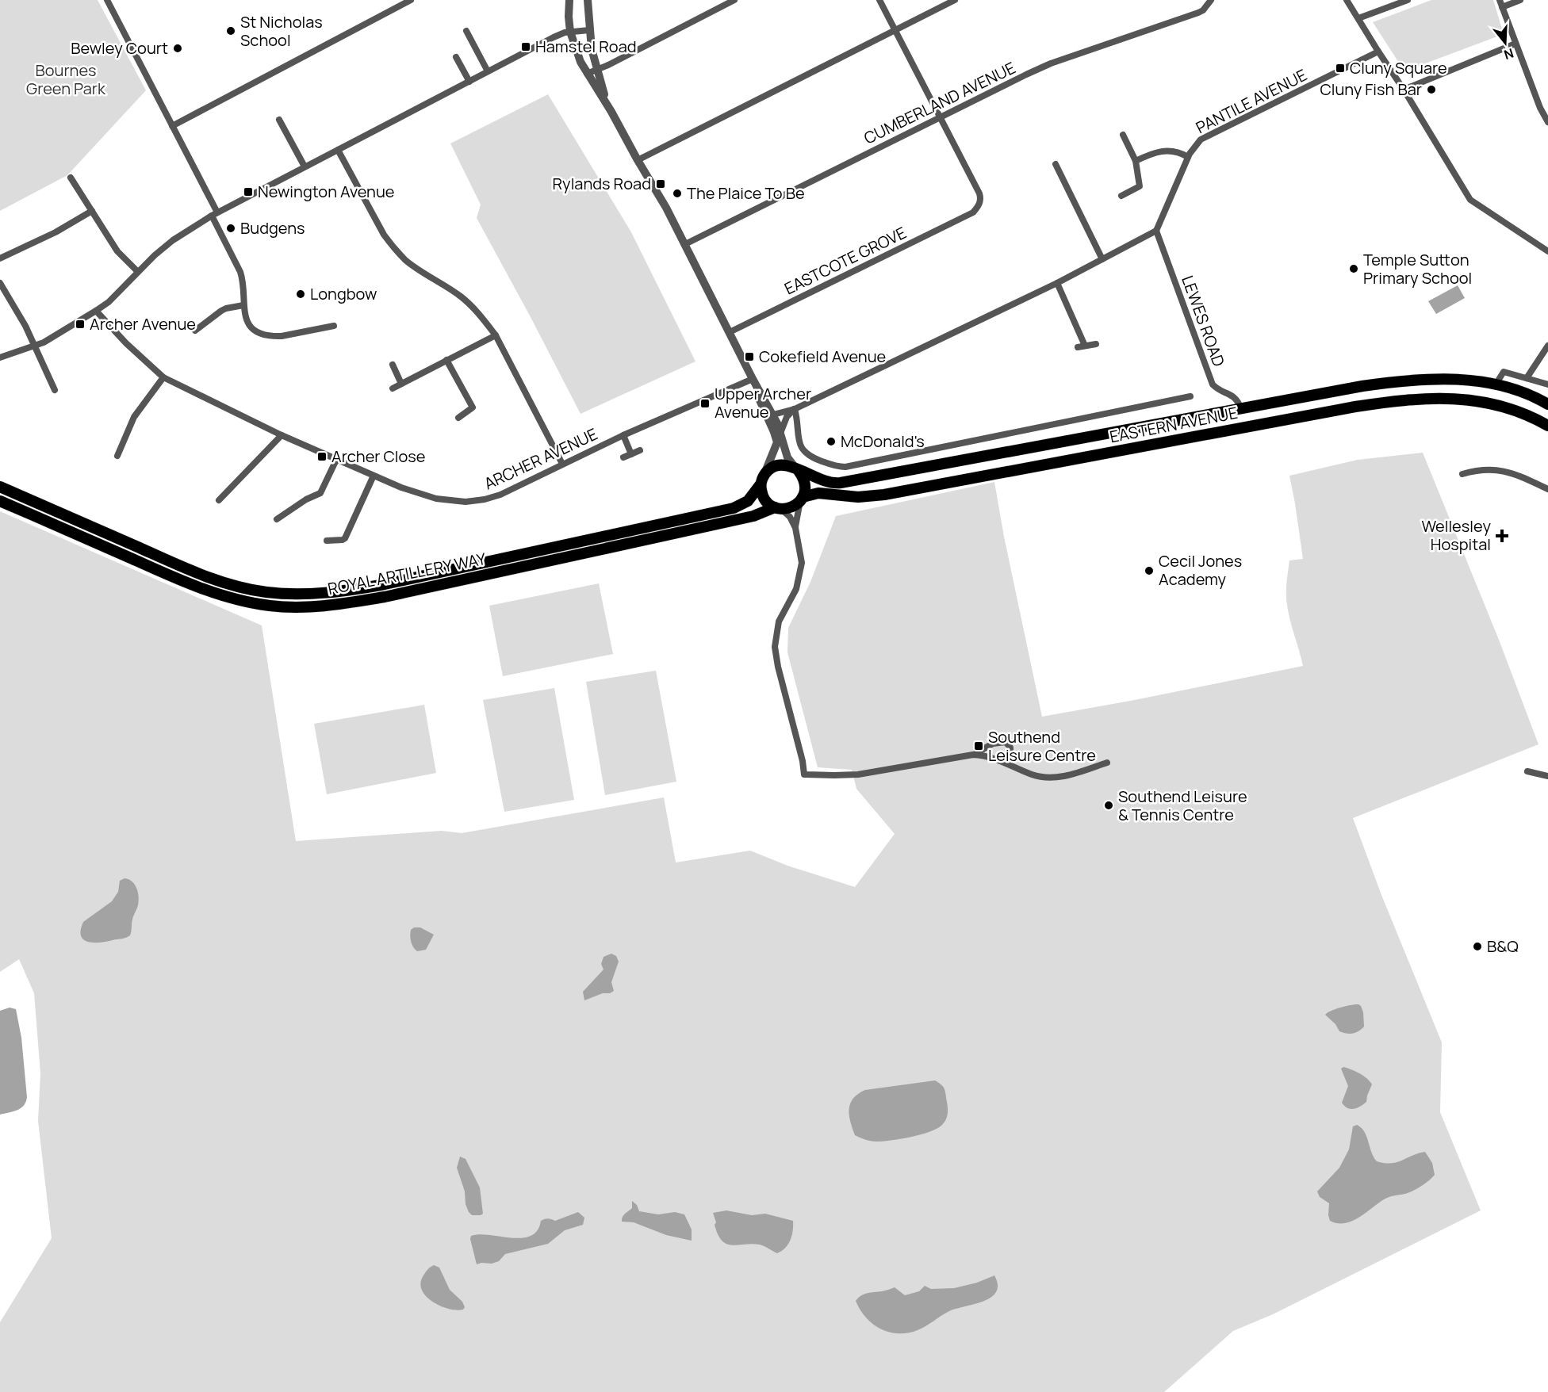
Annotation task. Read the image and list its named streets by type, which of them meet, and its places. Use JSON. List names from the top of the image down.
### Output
{
  "streets": {
    "main road": ["EASTERN AVENUE", "ROYAL ARTILLERY WAY"],
    "street": [
      "PANTILE AVENUE",
      "CUMBERLAND AVENUE",
      "EASTCOTE GROVE",
      "LEWES ROAD",
      "ARCHER AVENUE"
    ]
  },
  "crossings": [
    ["PANTILE AVENUE", "LEWES ROAD"],
    ["CUMBERLAND AVENUE", "EASTCOTE GROVE"],
    ["LEWES ROAD", "EASTERN AVENUE"],
    ["EASTERN AVENUE", "ROYAL ARTILLERY WAY"]
  ],
  "parks": ["Bournes Green Park"],
  "places": {
    "other": [
      "St Nicholas School",
      "Bewley Court",
      "Cluny Fish Bar",
      "The Plaice To Be",
      "Budgens",
      "Temple Sutton Primary School",
      "Longbow",
      "McDonald's",
      "Cecil Jones Academy",
      "Southend Leisure & Tennis Centre",
      "B&Q"
    ],
    "transit": [
      "Hamstel Road",
      "Cluny Square",
      "Rylands Road",
      "Newington Avenue",
      "Archer Avenue",
      "Cokefield Avenue",
      "Upper Archer Avenue",
      "Archer Close",
      "Southend Leisure Centre"
    ],
    "health": ["Wellesley Hospital"]
  },
  "north": "bottom"
}
